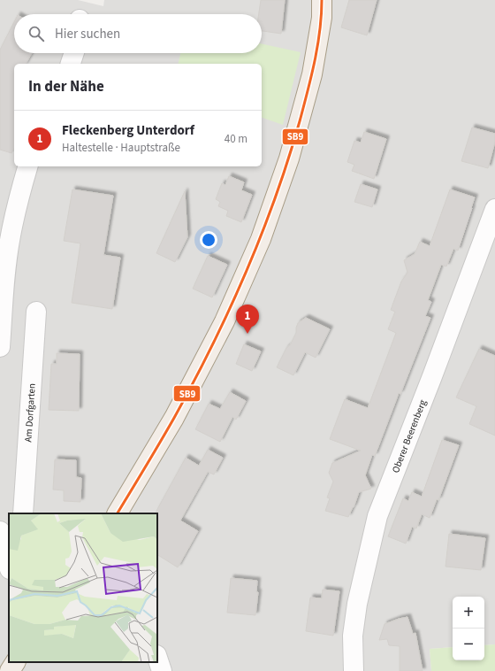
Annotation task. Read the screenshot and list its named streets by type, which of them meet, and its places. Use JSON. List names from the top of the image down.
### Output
{
  "streets": {
    "street": ["Am Dorfgarten", "Oberer Beerenberg"]
  },
  "lines": ["transit line SB9"],
  "page": {
    "search": "Hier suchen",
    "heading": "In der Nähe",
    "list": [
      {
        "mark": "1",
        "name": "Fleckenberg Unterdorf",
        "note": "Haltestelle · Hauptstraße",
        "value": "40 m"
      }
    ],
    "pins": "1",
    "map_buttons": ["+", "−"]
  }
}
